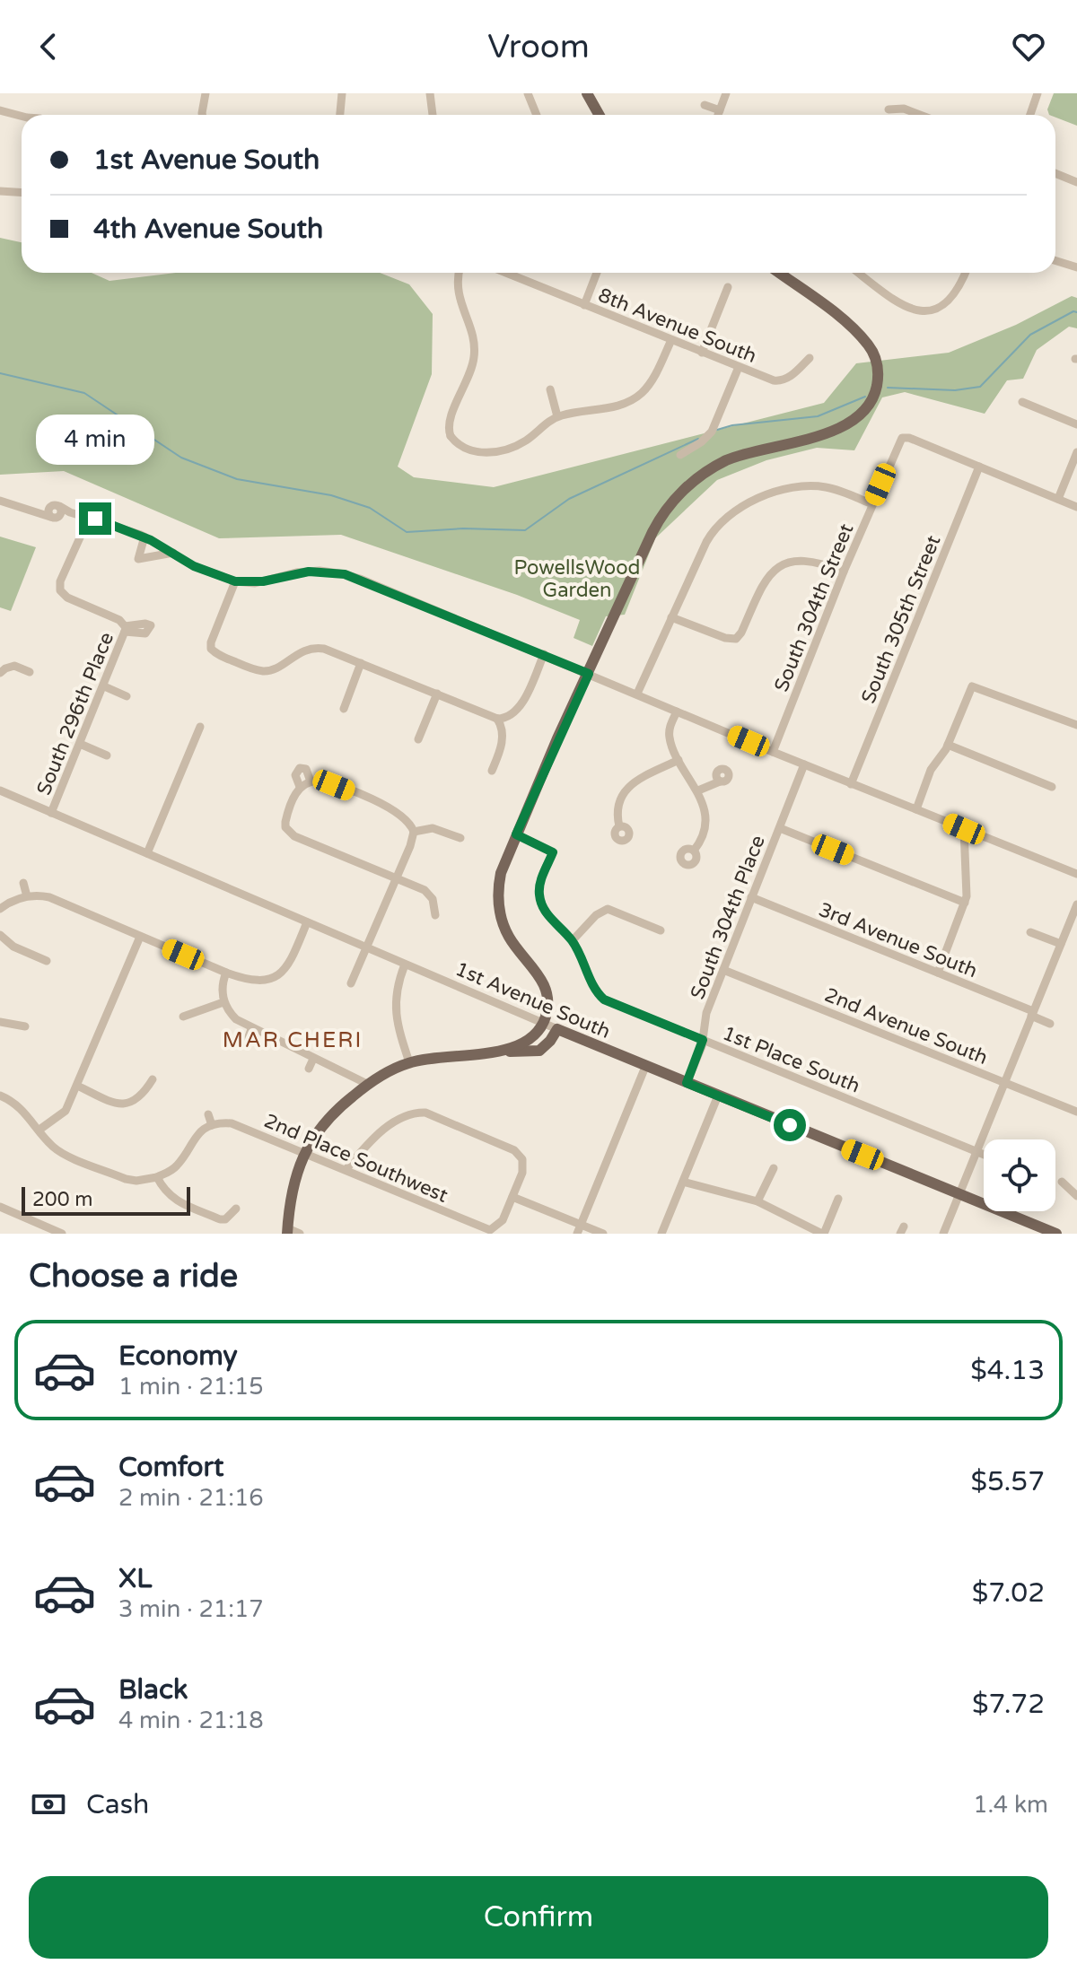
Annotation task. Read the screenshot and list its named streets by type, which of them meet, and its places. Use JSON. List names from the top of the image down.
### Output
{
  "streets": {
    "main road": ["1st Avenue South"],
    "street": [
      "8th Avenue South",
      "South 304th Street",
      "South 305th Street",
      "South 296th Place",
      "South 304th Place",
      "3rd Avenue South",
      "2nd Avenue South",
      "1st Place South",
      "2nd Place Southwest"
    ]
  },
  "crossings": [
    ["South 304th Street", "South 305th Street"],
    ["South 296th Place", "1st Avenue South"],
    ["South 304th Place", "3rd Avenue South"],
    ["South 304th Place", "1st Avenue South"],
    ["South 304th Place", "2nd Avenue South"],
    ["South 304th Place", "1st Place South"]
  ],
  "districts": ["MAR CHERI"],
  "parks": ["PowellsWood Garden"],
  "scale_bar": "200 m",
  "page": {
    "header": "Vroom",
    "banner": ["1st Avenue South", "4th Avenue South"],
    "bubble": "4 min",
    "scale": "200 m",
    "heading": "Choose a ride",
    "list": [
      {
        "name": "Economy",
        "note": "1 min · 21:15",
        "value": "$4.13"
      },
      {
        "name": "Comfort",
        "note": "2 min · 21:16",
        "value": "$5.57"
      },
      {
        "name": "XL",
        "note": "3 min · 21:17",
        "value": "$7.02"
      },
      {
        "name": "Black",
        "note": "4 min · 21:18",
        "value": "$7.72"
      }
    ],
    "pay": ["Cash", "1.4 km"],
    "buttons": "Confirm"
  }
}
